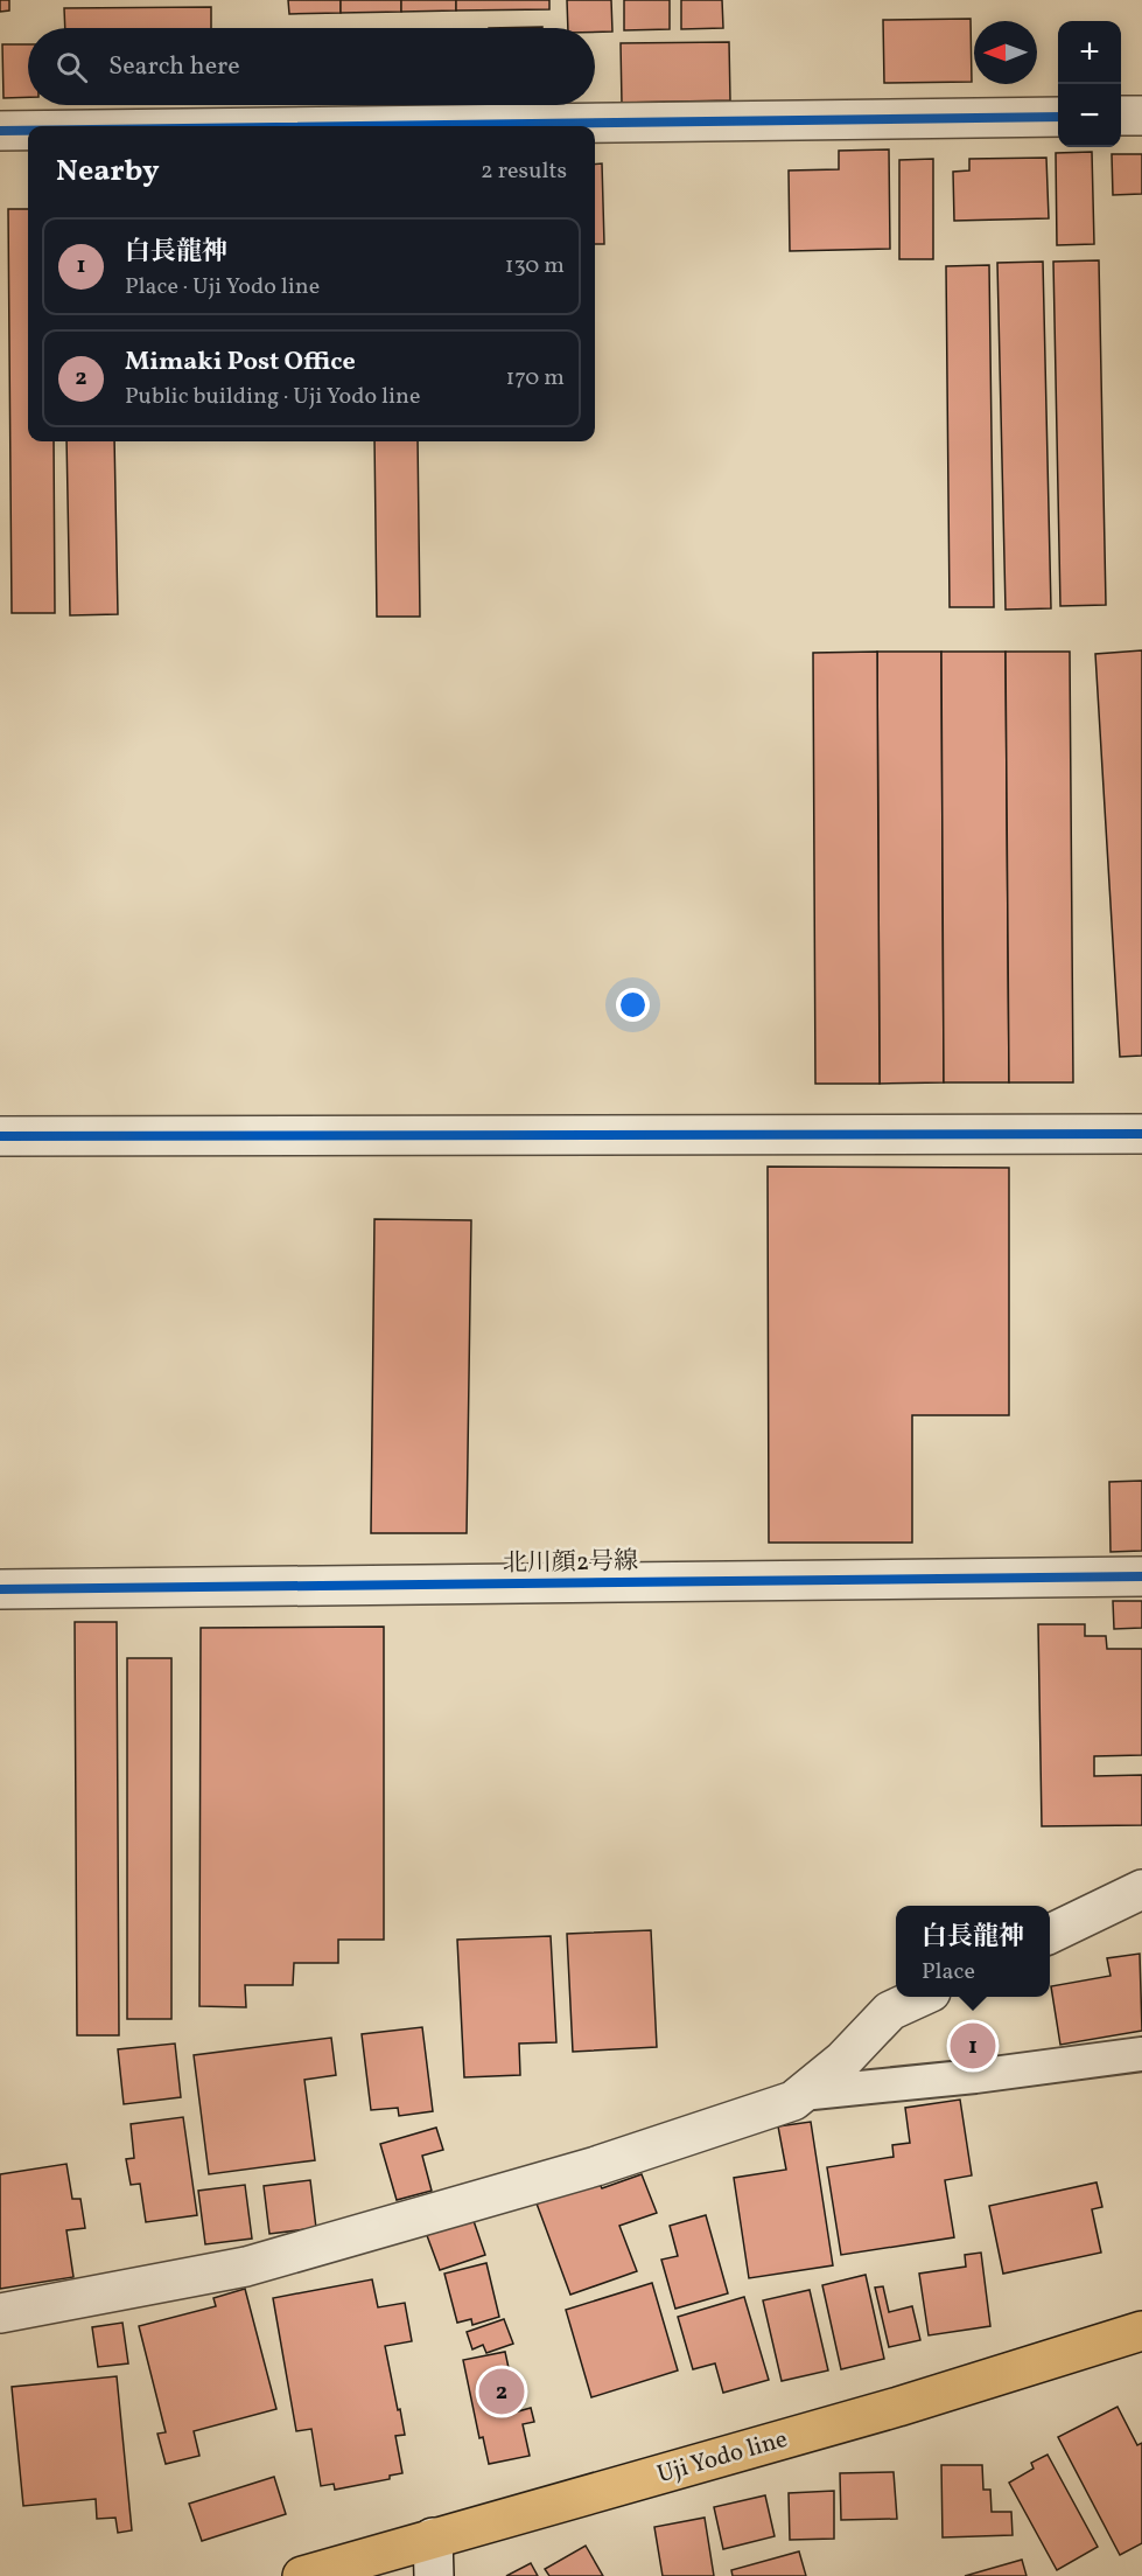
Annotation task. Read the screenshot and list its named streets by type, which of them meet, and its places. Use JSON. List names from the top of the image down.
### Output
{
  "streets": {
    "main road": ["Uji Yodo line"],
    "street": ["北川顔2号線"]
  },
  "north": "left",
  "page": {
    "map_buttons": ["+", "−"],
    "search": "Search here",
    "heading": ["Nearby", "2 results"],
    "list": [
      {
        "mark": "1",
        "name": "白長龍神",
        "note": "Place · Uji Yodo line",
        "value": "130 m"
      },
      {
        "mark": "2",
        "name": "Mimaki Post Office",
        "note": "Public building · Uji Yodo line",
        "value": "170 m"
      }
    ],
    "popup": ["白長龍神", "Place"],
    "pins": ["1", "2"]
  }
}
